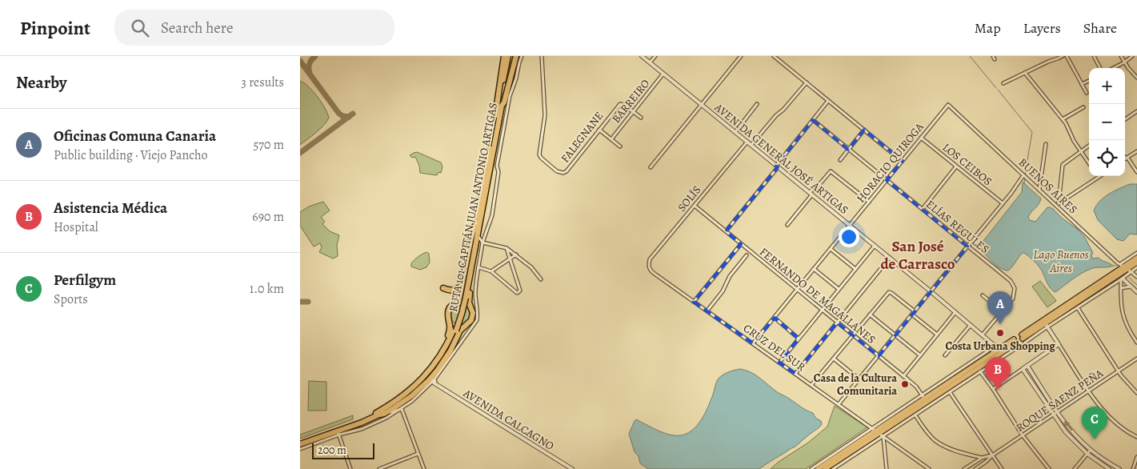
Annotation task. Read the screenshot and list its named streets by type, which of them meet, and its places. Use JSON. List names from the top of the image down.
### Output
{
  "streets": {
    "highway": ["RUTA 101 CAPITÁN JUAN ANTONIO ARTIGAS"],
    "street": [
      "BARREIRO",
      "FALEGNANE",
      "AVENIDA GENERAL JOSÉ ARTIGAS",
      "HORACIO QUIROGA",
      "LOS CEIBOS",
      "BUENOS AIRES",
      "SOLÍS",
      "ELÍAS REGULES",
      "FERNANDO DE MAGALLANES",
      "CRUZ DEL SUR",
      "ROQUE SAENZ PEÑA",
      "AVENIDA CALCAGNO"
    ]
  },
  "crossings": [
    ["BARREIRO", "FALEGNANE"],
    ["BARREIRO", "AVENIDA GENERAL JOSÉ ARTIGAS"],
    ["AVENIDA GENERAL JOSÉ ARTIGAS", "HORACIO QUIROGA"],
    ["AVENIDA GENERAL JOSÉ ARTIGAS", "SOLÍS"],
    ["HORACIO QUIROGA", "LOS CEIBOS"],
    ["HORACIO QUIROGA", "BUENOS AIRES"],
    ["HORACIO QUIROGA", "ELÍAS REGULES"],
    ["HORACIO QUIROGA", "FERNANDO DE MAGALLANES"],
    ["HORACIO QUIROGA", "CRUZ DEL SUR"],
    ["SOLÍS", "FERNANDO DE MAGALLANES"],
    ["SOLÍS", "CRUZ DEL SUR"]
  ],
  "districts": ["San José de Carrasco"],
  "water": ["Lago Buenos Aires"],
  "places": ["Costa Urbana Shopping", "Casa de la Cultura Comunitaria"],
  "scale_bar": "200 m",
  "page": {
    "header": "Pinpoint",
    "search": "Search here",
    "nav": ["Map", "Layers", "Share"],
    "heading": ["Nearby", "3 results"],
    "map_buttons": ["+", "−"],
    "list": [
      {
        "mark": "A",
        "name": "Oficinas Comuna Canaria",
        "note": "Public building · Viejo Pancho",
        "value": "570 m"
      },
      {
        "mark": "B",
        "name": "Asistencia Médica",
        "note": "Hospital",
        "value": "690 m"
      },
      {
        "mark": "C",
        "name": "Perfilgym",
        "note": "Sports",
        "value": "1.0 km"
      }
    ],
    "pins": ["A", "B", "C"],
    "scale": "200 m"
  }
}
